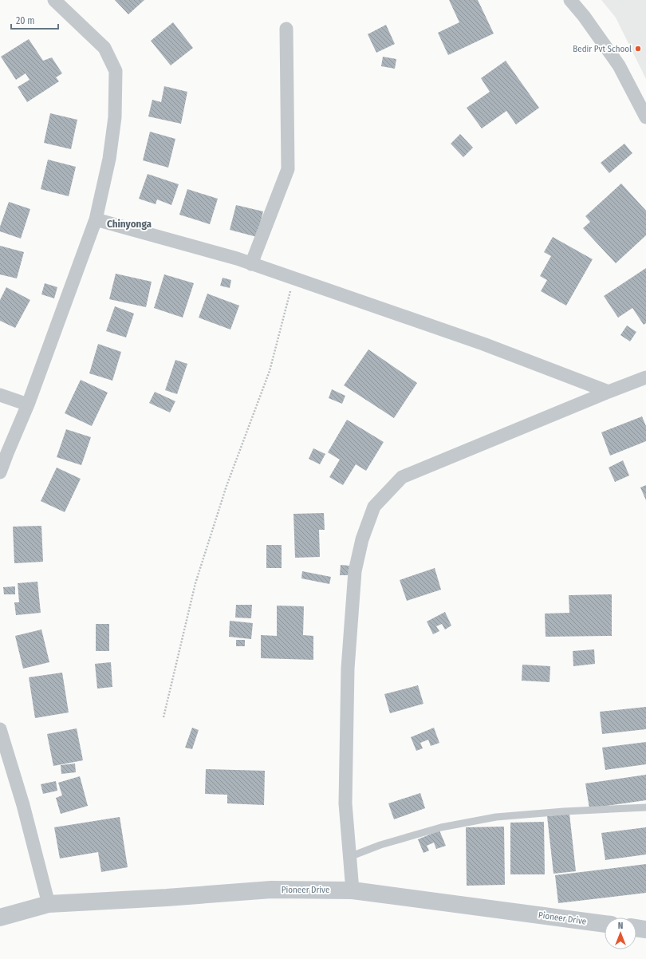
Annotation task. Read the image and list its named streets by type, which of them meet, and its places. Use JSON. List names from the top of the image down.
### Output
{
  "streets": {
    "street": ["Pioneer Drive"]
  },
  "districts": ["Chinyonga"],
  "places": ["Bedir Pvt School"],
  "scale_bar": "20 m",
  "north": "top"
}
